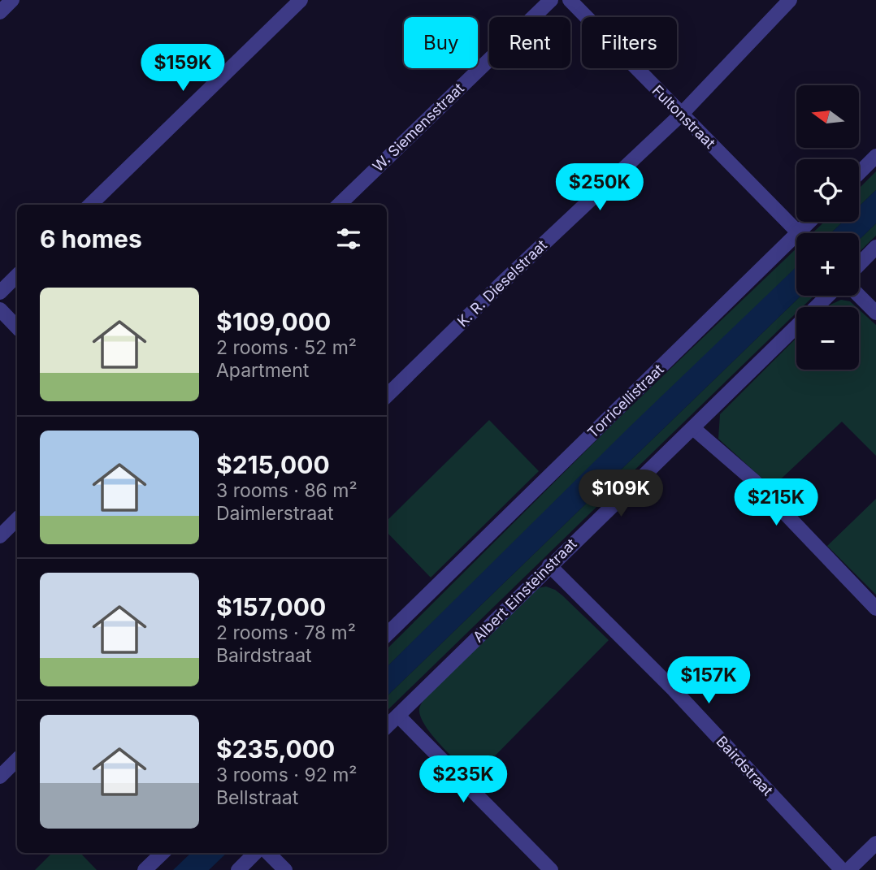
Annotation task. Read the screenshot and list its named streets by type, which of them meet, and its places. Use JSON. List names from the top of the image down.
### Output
{
  "streets": {
    "street": [
      "Fultonstraat",
      "W. Siemensstraat",
      "K. R. Dieselstraat",
      "Torricellistraat",
      "Albert Einsteinstraat",
      "Bairdstraat"
    ]
  },
  "crossings": [
    ["Fultonstraat", "K. R. Dieselstraat"],
    ["Fultonstraat", "Torricellistraat"],
    ["Albert Einsteinstraat", "Bairdstraat"]
  ],
  "north": "left",
  "page": {
    "chip": ["Buy", "Rent", "Filters"],
    "price": [
      "$159K",
      "$250K",
      "$109K",
      "$215K",
      "$157K",
      "$235K"
    ],
    "map_buttons": ["+", "−"],
    "heading": "6 homes",
    "list": [
      {
        "name": "$109,000",
        "note": "2 rooms · 52 m² · Apartment"
      },
      {
        "name": "$215,000",
        "note": "3 rooms · 86 m² · Daimlerstraat"
      },
      {
        "name": "$157,000",
        "note": "2 rooms · 78 m² · Bairdstraat"
      },
      {
        "name": "$235,000",
        "note": "3 rooms · 92 m² · Bellstraat"
      }
    ]
  }
}
